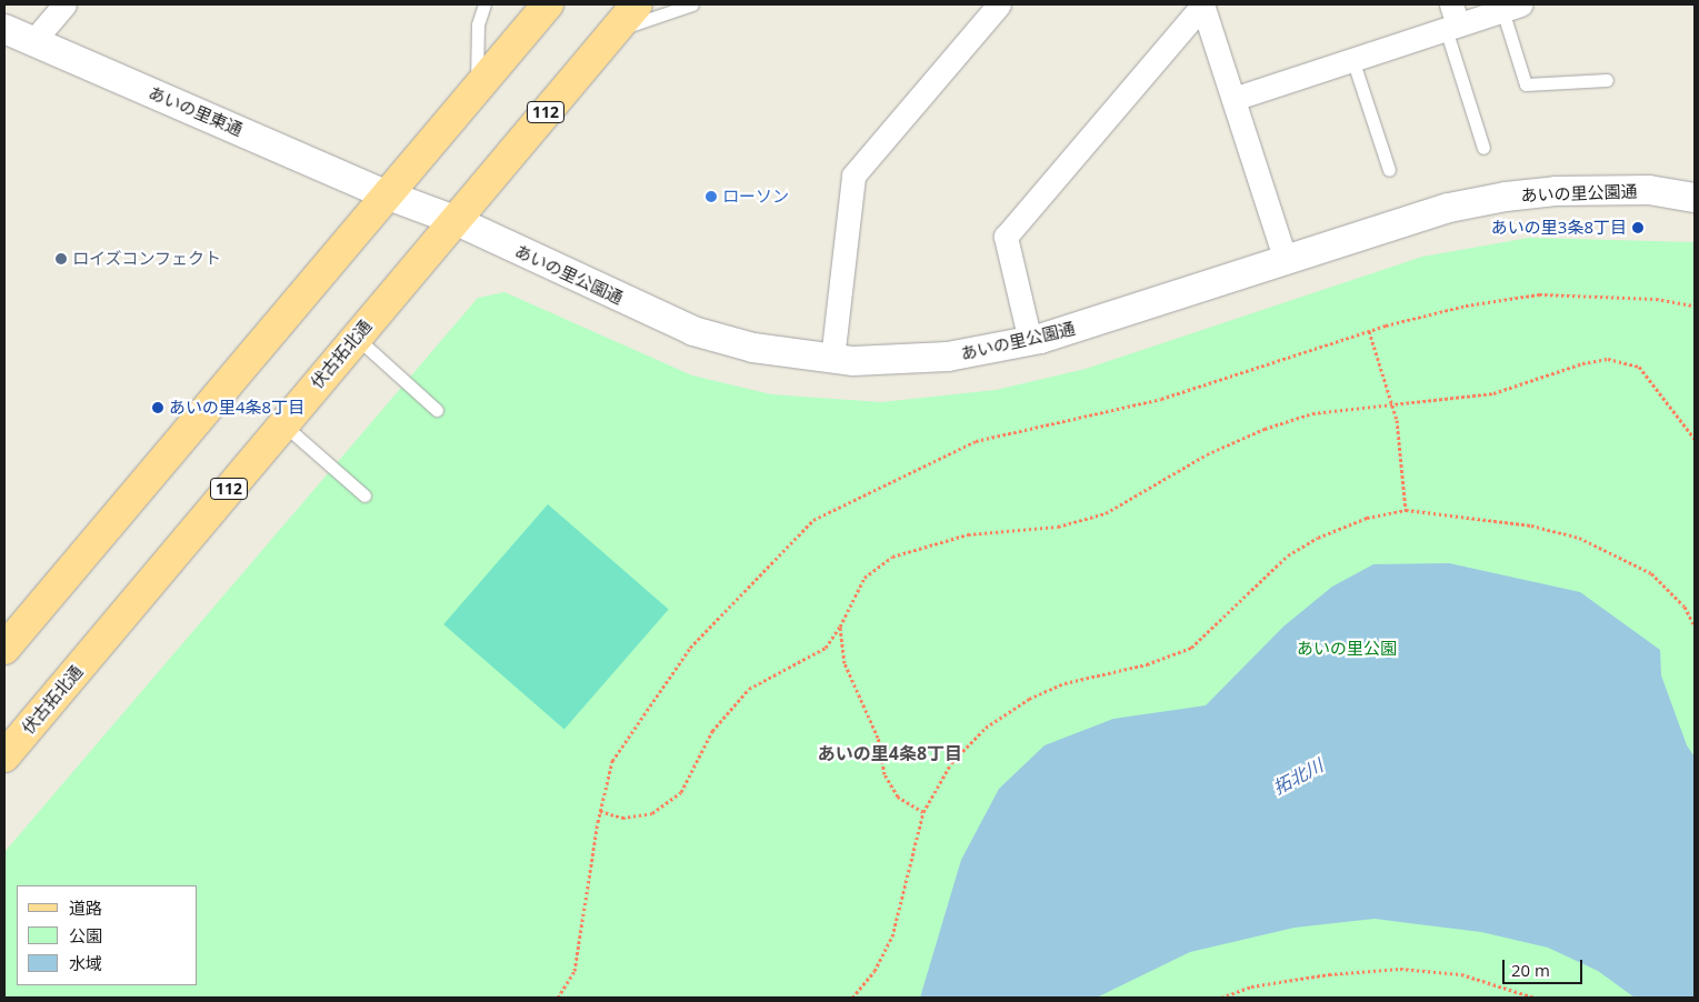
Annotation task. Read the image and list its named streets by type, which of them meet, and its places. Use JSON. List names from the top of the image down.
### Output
{
  "streets": {
    "main road": ["112", "伏古拓北通"],
    "street": ["あいの里東通", "あいの里公園通"]
  },
  "crossings": [
    ["あいの里東通", "あいの里公園通"],
    ["あいの里公園通", "伏古拓北通"]
  ],
  "districts": ["あいの里4条8丁目"],
  "water": ["拓北川"],
  "parks": ["あいの里公園"],
  "places": [
    "ローソン",
    "あいの里3条8丁目",
    "ロイズコンフェクト",
    "あいの里4条8丁目"
  ],
  "legend": ["道路", "公園", "水域"],
  "scale_bar": "20 m"
}
